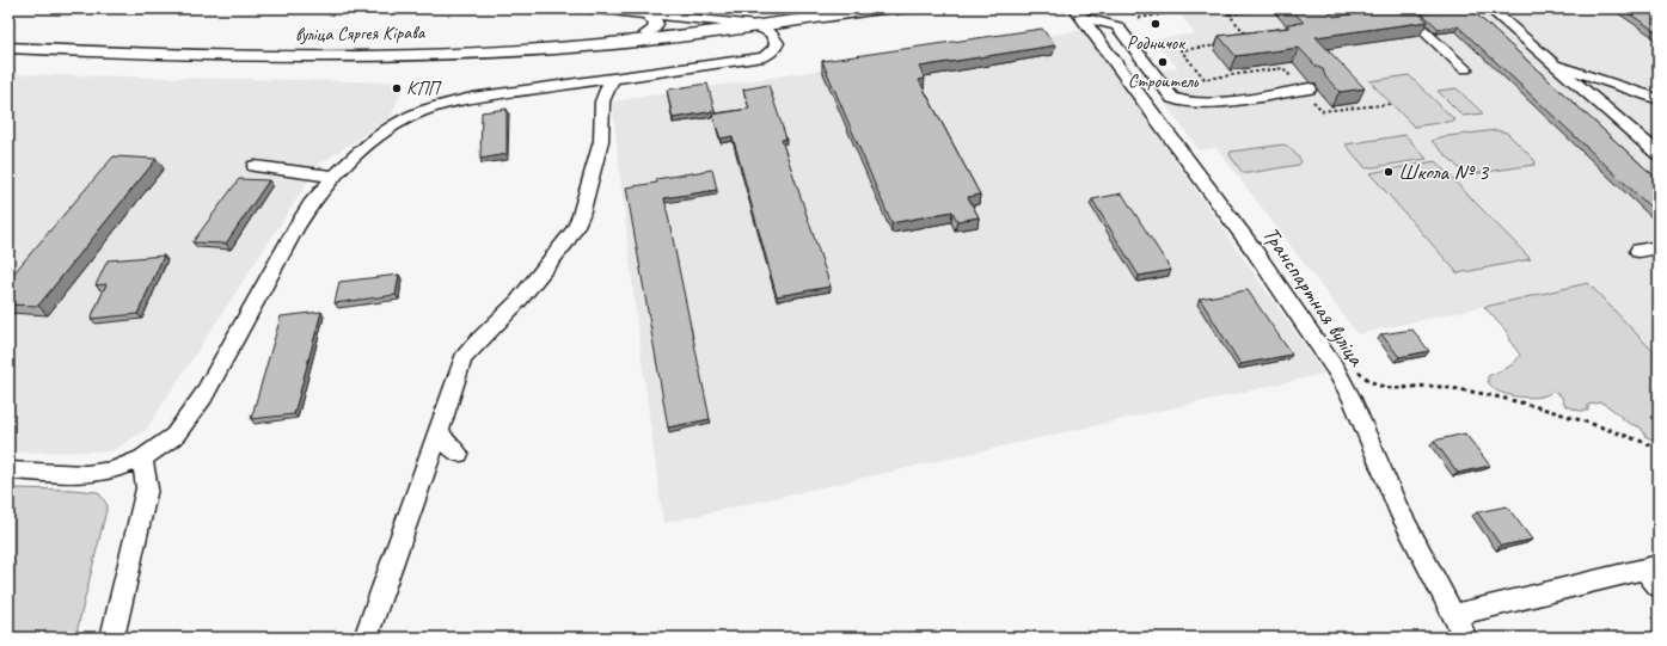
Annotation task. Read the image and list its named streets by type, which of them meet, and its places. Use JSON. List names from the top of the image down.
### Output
{
  "streets": {
    "main road": ["вуліца Сяргея Кірава"],
    "street": ["Транспартная вуліца"]
  },
  "places": [
    "Родничок",
    "Строитель",
    "КПП",
    "Школа № 3"
  ]
}
